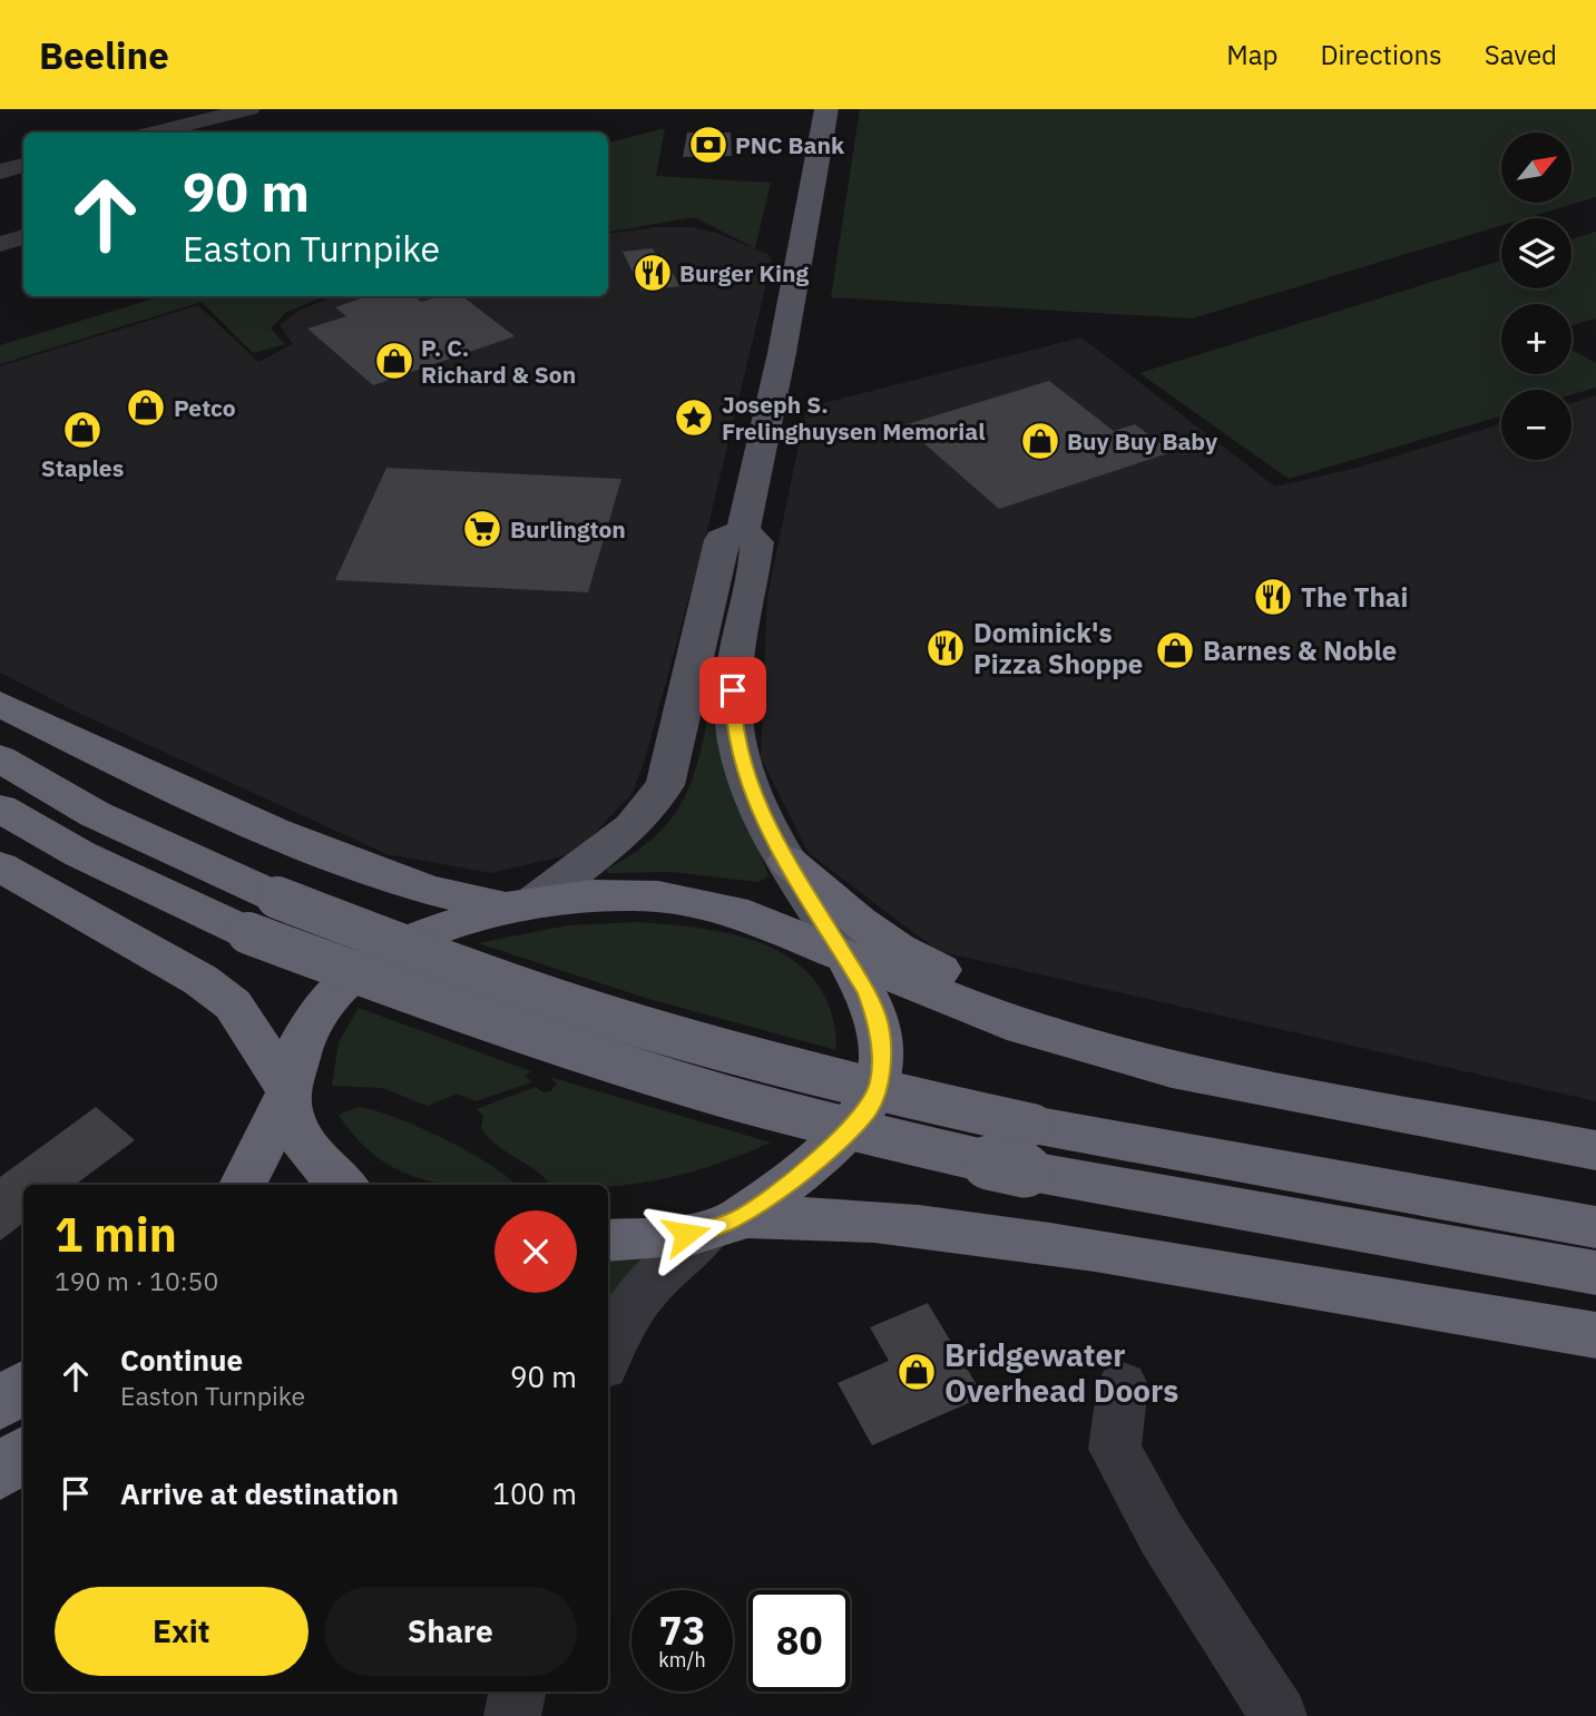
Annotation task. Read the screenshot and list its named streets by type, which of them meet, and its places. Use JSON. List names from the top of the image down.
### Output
{
  "places": {
    "bank": ["PNC Bank"],
    "restaurant": ["Burger King", "The Thai", "Dominick's Pizza Shoppe"],
    "shop": [
      "P. C. Richard & Son",
      "Petco",
      "Staples",
      "Buy Buy Baby",
      "Barnes & Noble",
      "Bridgewater Overhead Doors"
    ],
    "place": ["Joseph S. Frelinghuysen Memorial"],
    "supermarket": ["Burlington"]
  },
  "north": "top right",
  "page": {
    "header": "Beeline",
    "nav": ["Map", "Directions", "Saved"],
    "map_buttons": ["+", "−"],
    "turn": ["90 m", "Easton Turnpike"],
    "heading": ["1 min", "190 m · 10:50"],
    "list": [
      {
        "name": "Continue",
        "note": "Easton Turnpike",
        "value": "90 m"
      },
      {
        "name": "Arrive at destination",
        "value": "100 m"
      }
    ],
    "buttons": ["Exit", "Share"],
    "speed": "73 km/h",
    "limit": "80"
  }
}
